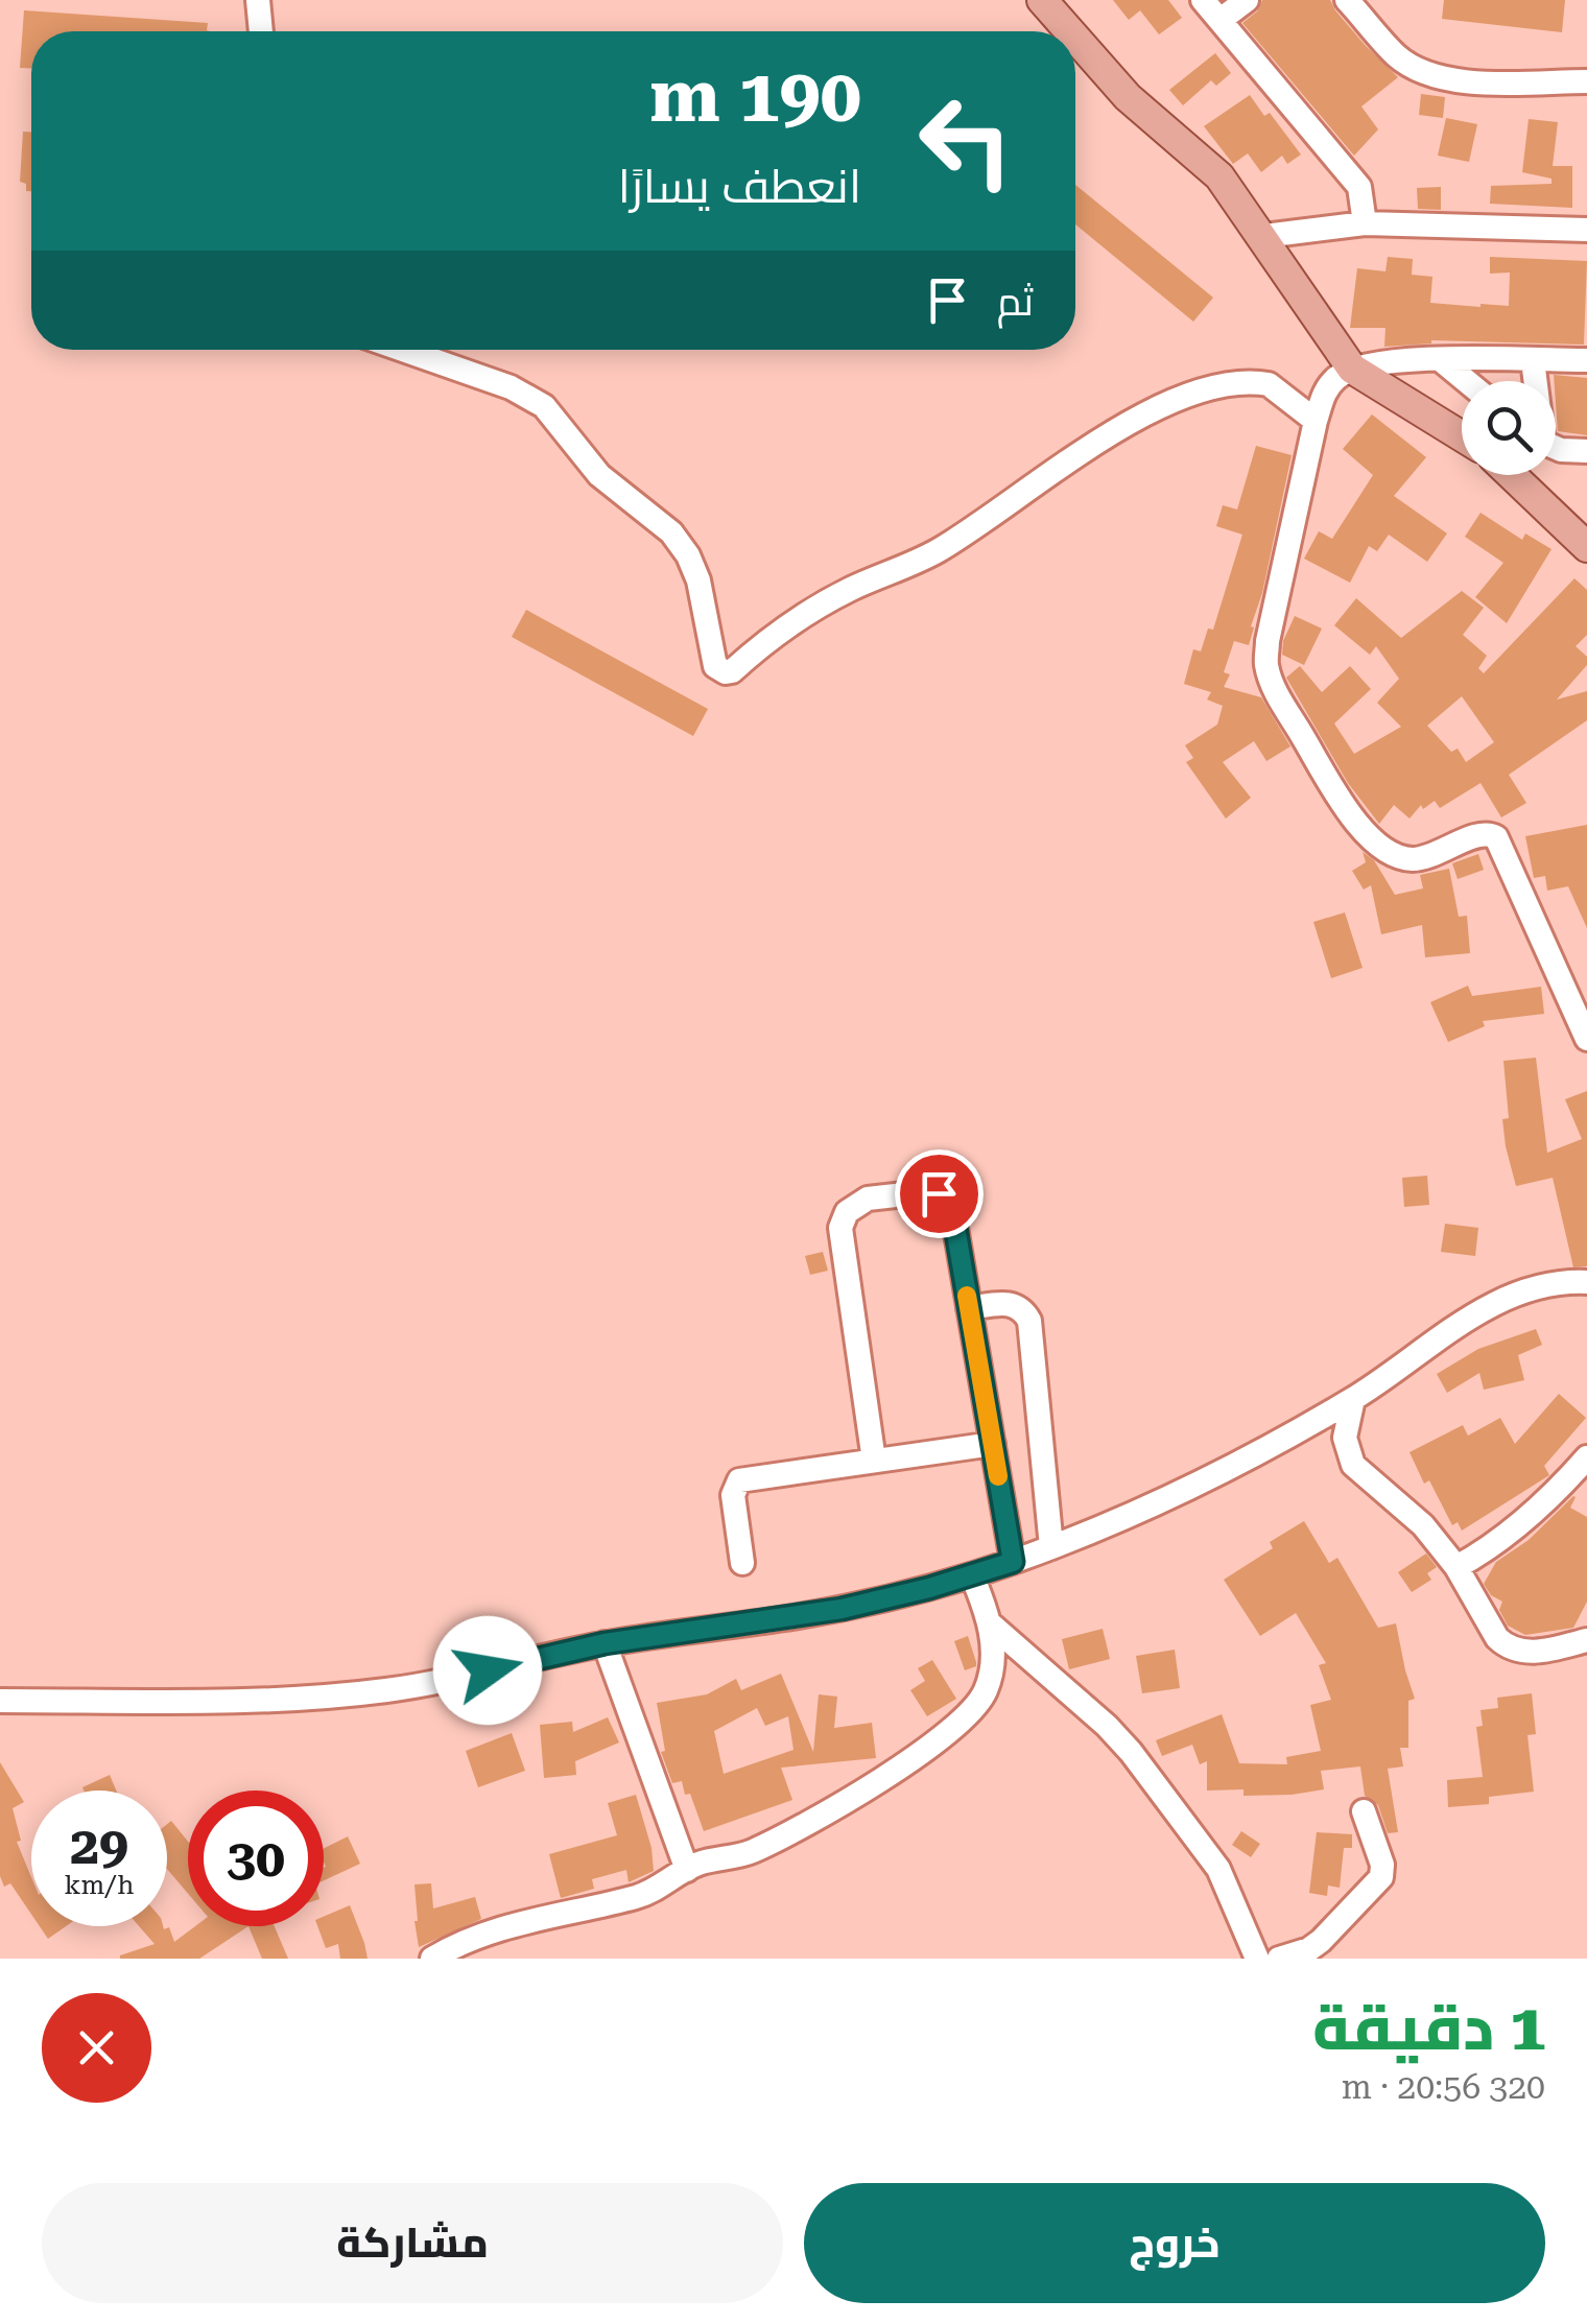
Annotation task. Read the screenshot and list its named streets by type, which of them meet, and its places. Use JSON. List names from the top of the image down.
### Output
{
  "page": {
    "turn": ["190 m", "انعطف يسارًا"],
    "then": "ثم",
    "speed": "29 km/h",
    "limit": "30",
    "heading": ["1 دقيقة", "320 m · 20:56"],
    "buttons": ["خروج", "مشاركة"]
  }
}
